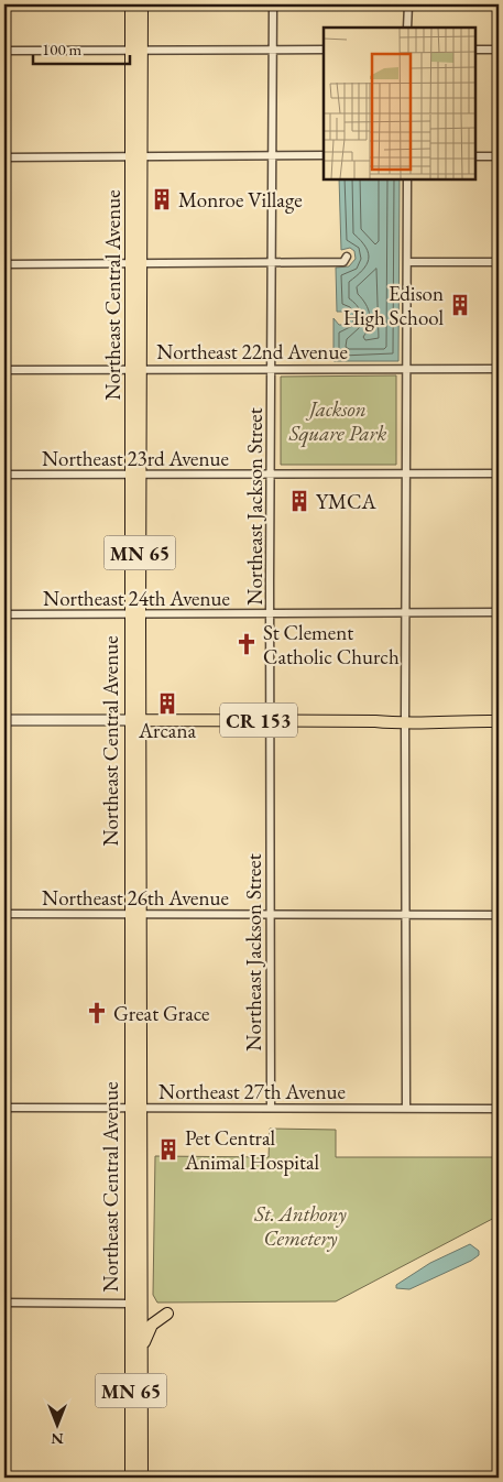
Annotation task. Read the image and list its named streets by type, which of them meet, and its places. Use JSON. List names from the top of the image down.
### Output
{
  "streets": {
    "main road": ["Northeast Central Avenue", "MN 65", "CR 153"],
    "street": [
      "Northeast 22nd Avenue",
      "Northeast 23rd Avenue",
      "Northeast Jackson Street",
      "Northeast 24th Avenue",
      "Northeast 26th Avenue",
      "Northeast 27th Avenue"
    ]
  },
  "crossings": [
    ["Northeast Central Avenue", "Northeast 22nd Avenue"],
    ["Northeast Central Avenue", "Northeast 23rd Avenue"],
    ["Northeast Central Avenue", "Northeast 24th Avenue"],
    ["Northeast Central Avenue", "CR 153"],
    ["Northeast Central Avenue", "Northeast 26th Avenue"],
    ["Northeast Central Avenue", "Northeast 27th Avenue"],
    ["Northeast 22nd Avenue", "Northeast Jackson Street"],
    ["Northeast 23rd Avenue", "Northeast Jackson Street"],
    ["Northeast Jackson Street", "Northeast 24th Avenue"],
    ["Northeast Jackson Street", "CR 153"],
    ["Northeast Jackson Street", "Northeast 26th Avenue"],
    ["Northeast Jackson Street", "Northeast 27th Avenue"]
  ],
  "parks": ["Jackson Square Park", "St. Anthony Cemetery"],
  "places": {
    "building": [
      "Monroe Village",
      "Edison High School",
      "YMCA",
      "Arcana",
      "Pet Central Animal Hospital"
    ],
    "church": ["St Clement Catholic Church", "Great Grace"]
  },
  "scale_bar": "100 m",
  "north": "bottom"
}
